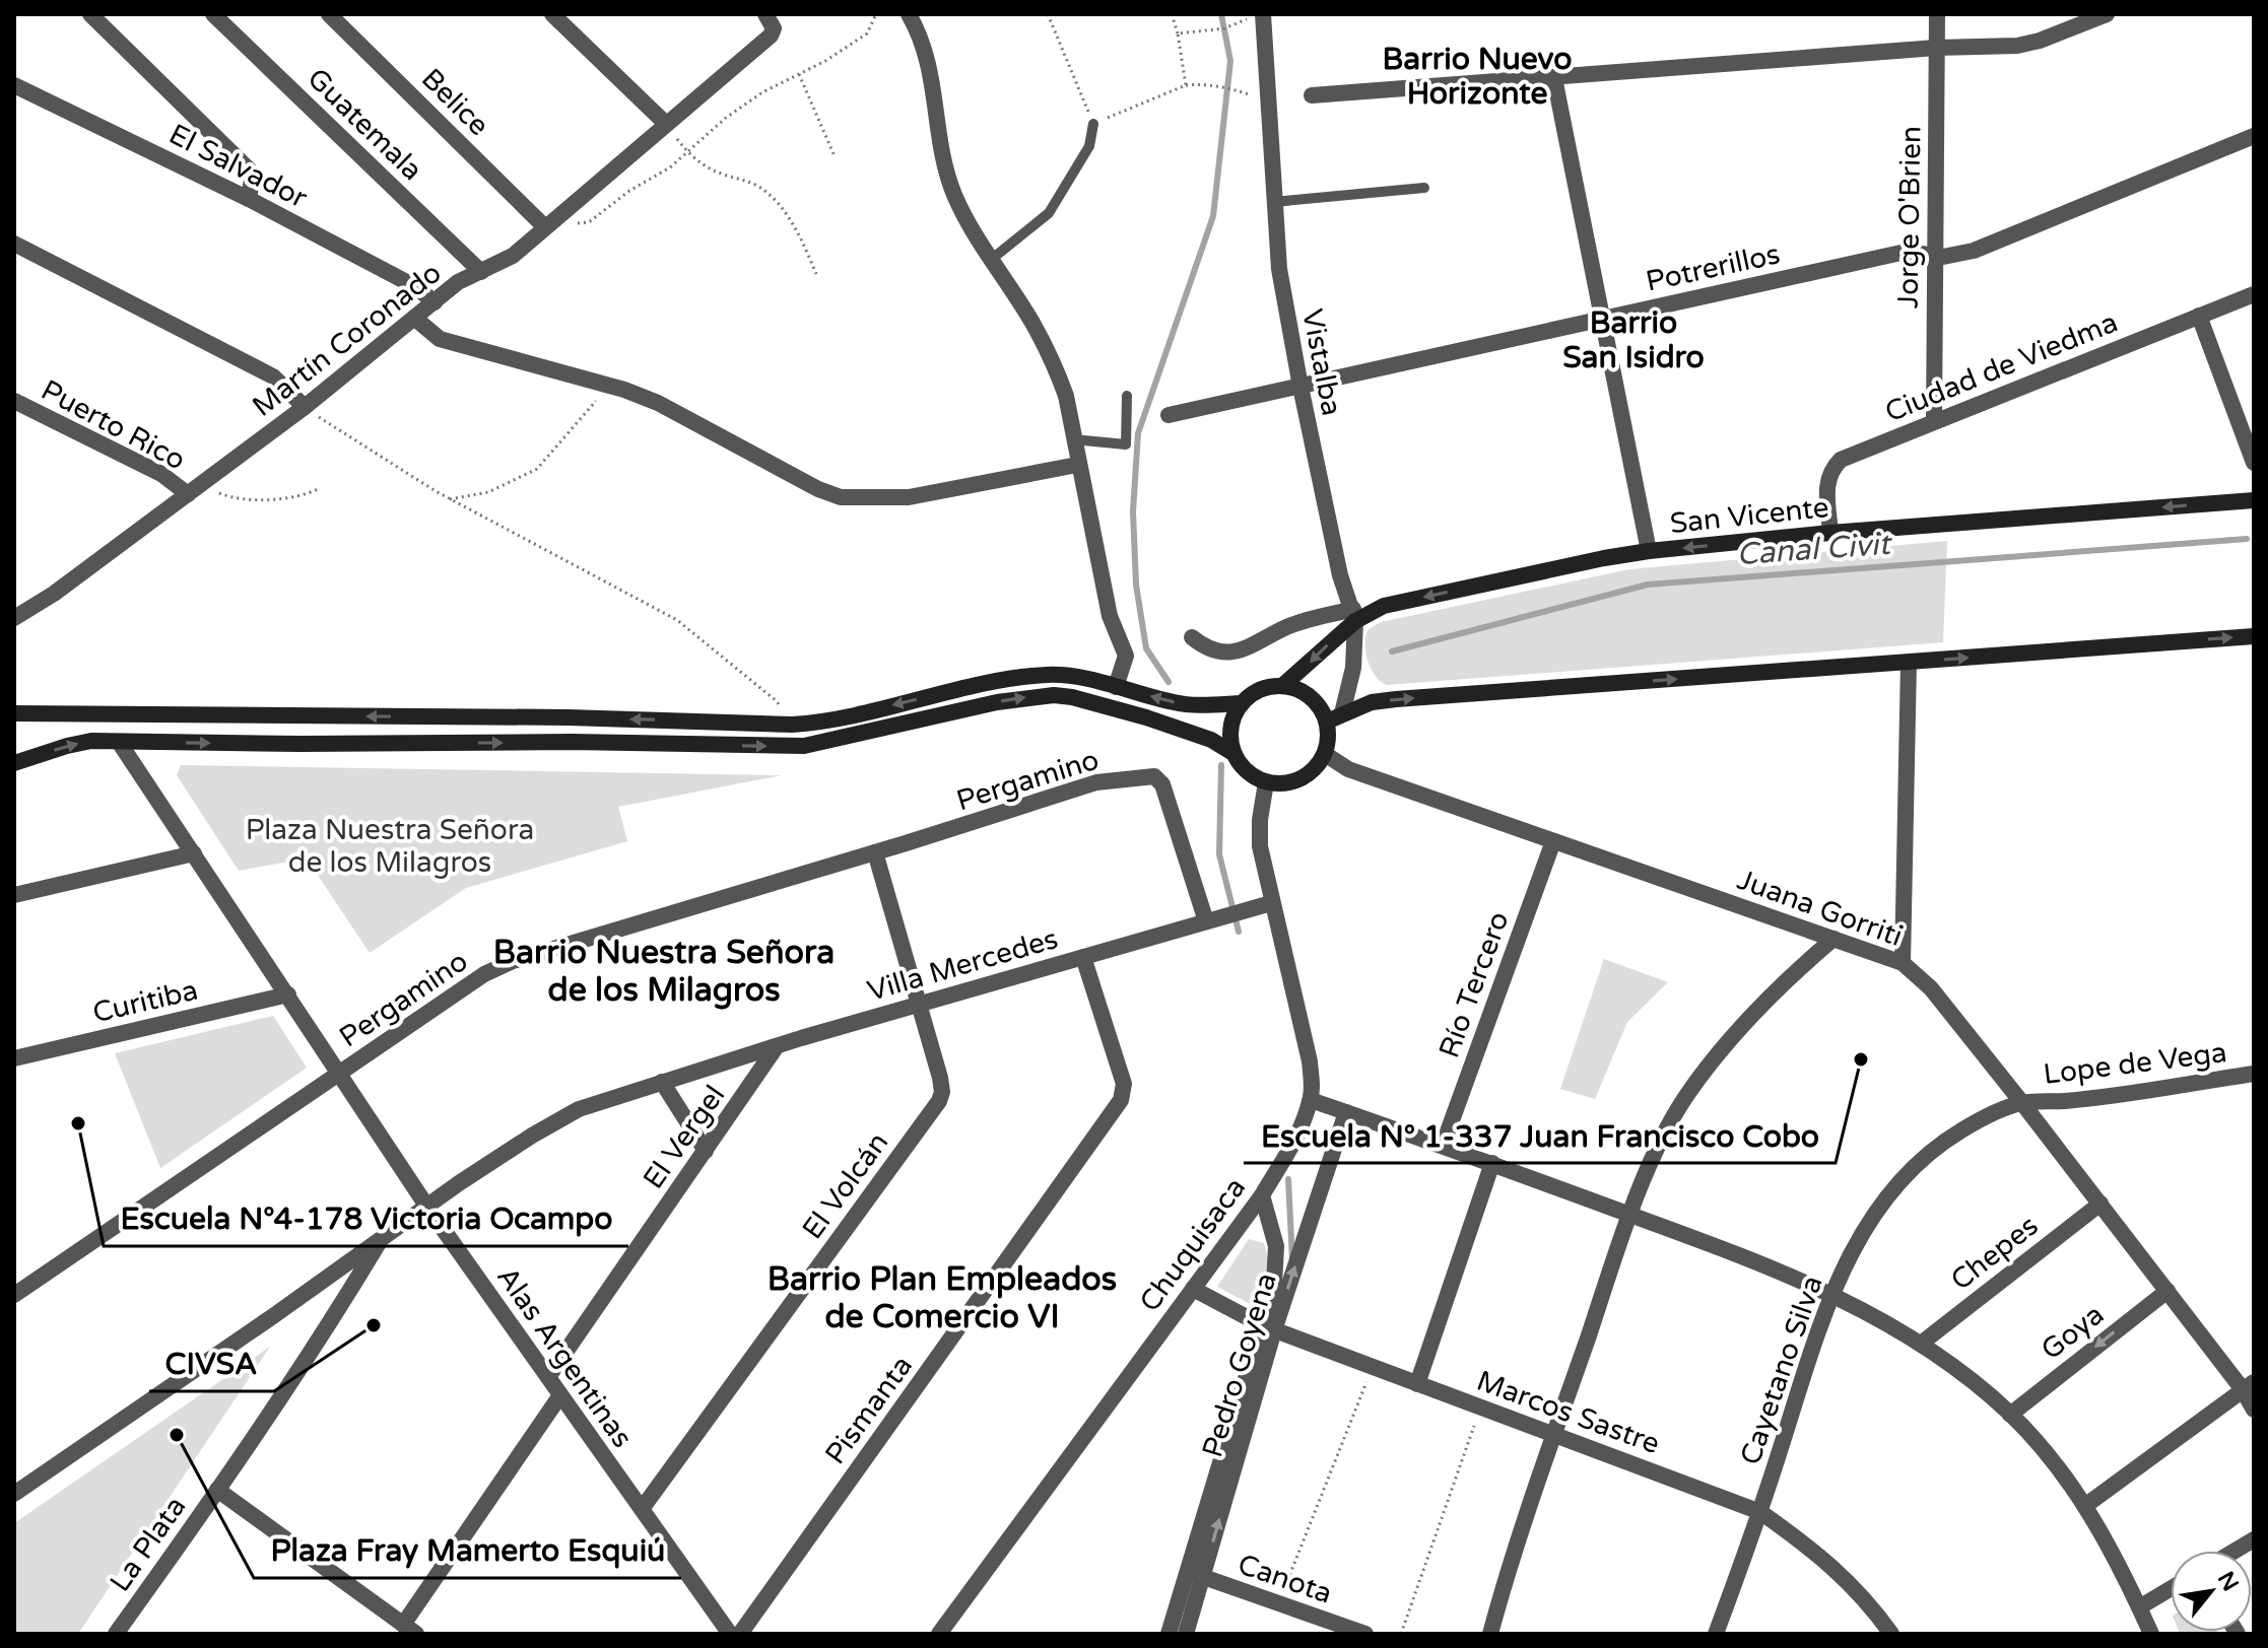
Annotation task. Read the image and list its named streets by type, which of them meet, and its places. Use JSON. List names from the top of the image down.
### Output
{
  "streets": {
    "main road": ["San Vicente"],
    "street": [
      "Belice",
      "Guatemala",
      "El Salvador",
      "Jorge O'Brien",
      "Potrerillos",
      "Martín Coronado",
      "Vistalba",
      "Ciudad de Viedma",
      "Puerto Rico",
      "Pergamino",
      "Juana Gorriti",
      "Villa Mercedes",
      "Río Tercero",
      "Curitiba",
      "Lope de Vega",
      "El Vergel",
      "El Volcán",
      "Chuquisaca",
      "Chepes",
      "Goya",
      "Alas Argentinas",
      "Pedro Goyena",
      "Cayetano Silva",
      "Pismanta",
      "Marcos Sastre",
      "La Plata",
      "Canota"
    ]
  },
  "crossings": [
    ["Belice", "Martín Coronado"],
    ["Guatemala", "Martín Coronado"],
    ["El Salvador", "Martín Coronado"],
    ["Jorge O'Brien", "Potrerillos"],
    ["Jorge O'Brien", "Ciudad de Viedma"],
    ["Potrerillos", "Vistalba"],
    ["Martín Coronado", "Puerto Rico"],
    ["Vistalba", "San Vicente"],
    ["Vistalba", "Juana Gorriti"],
    ["Vistalba", "Chuquisaca"],
    ["Ciudad de Viedma", "San Vicente"],
    ["San Vicente", "Juana Gorriti"],
    ["San Vicente", "Chuquisaca"],
    ["Pergamino", "Villa Mercedes"],
    ["Pergamino", "El Volcán"],
    ["Pergamino", "Alas Argentinas"],
    ["Juana Gorriti", "Río Tercero"],
    ["Juana Gorriti", "Lope de Vega"],
    ["Juana Gorriti", "Chuquisaca"],
    ["Juana Gorriti", "Chepes"],
    ["Juana Gorriti", "Goya"],
    ["Juana Gorriti", "Cayetano Silva"],
    ["Villa Mercedes", "El Vergel"],
    ["Villa Mercedes", "El Volcán"],
    ["Villa Mercedes", "Chuquisaca"],
    ["Villa Mercedes", "Alas Argentinas"],
    ["Villa Mercedes", "Pismanta"],
    ["Villa Mercedes", "La Plata"],
    ["Curitiba", "Alas Argentinas"],
    ["Lope de Vega", "Cayetano Silva"],
    ["El Vergel", "Alas Argentinas"],
    ["El Volcán", "Alas Argentinas"],
    ["Chuquisaca", "Pedro Goyena"],
    ["Chuquisaca", "Marcos Sastre"],
    ["Pedro Goyena", "Marcos Sastre"],
    ["Pedro Goyena", "Canota"],
    ["Cayetano Silva", "Marcos Sastre"]
  ],
  "districts": [
    "Barrio Nuevo Horizonte",
    "Barrio San Isidro",
    "Barrio Nuestra Señora de los Milagros",
    "Barrio Plan Empleados de Comercio VI"
  ],
  "water": ["Canal Civit"],
  "parks": ["Plaza Nuestra Señora de los Milagros"],
  "places": [
    "Escuela N° 1-337 Juan Francisco Cobo",
    "Escuela N°4-178 Victoria Ocampo",
    "CIVSA",
    "Plaza Fray Mamerto Esquiú"
  ],
  "north": "top right"
}
